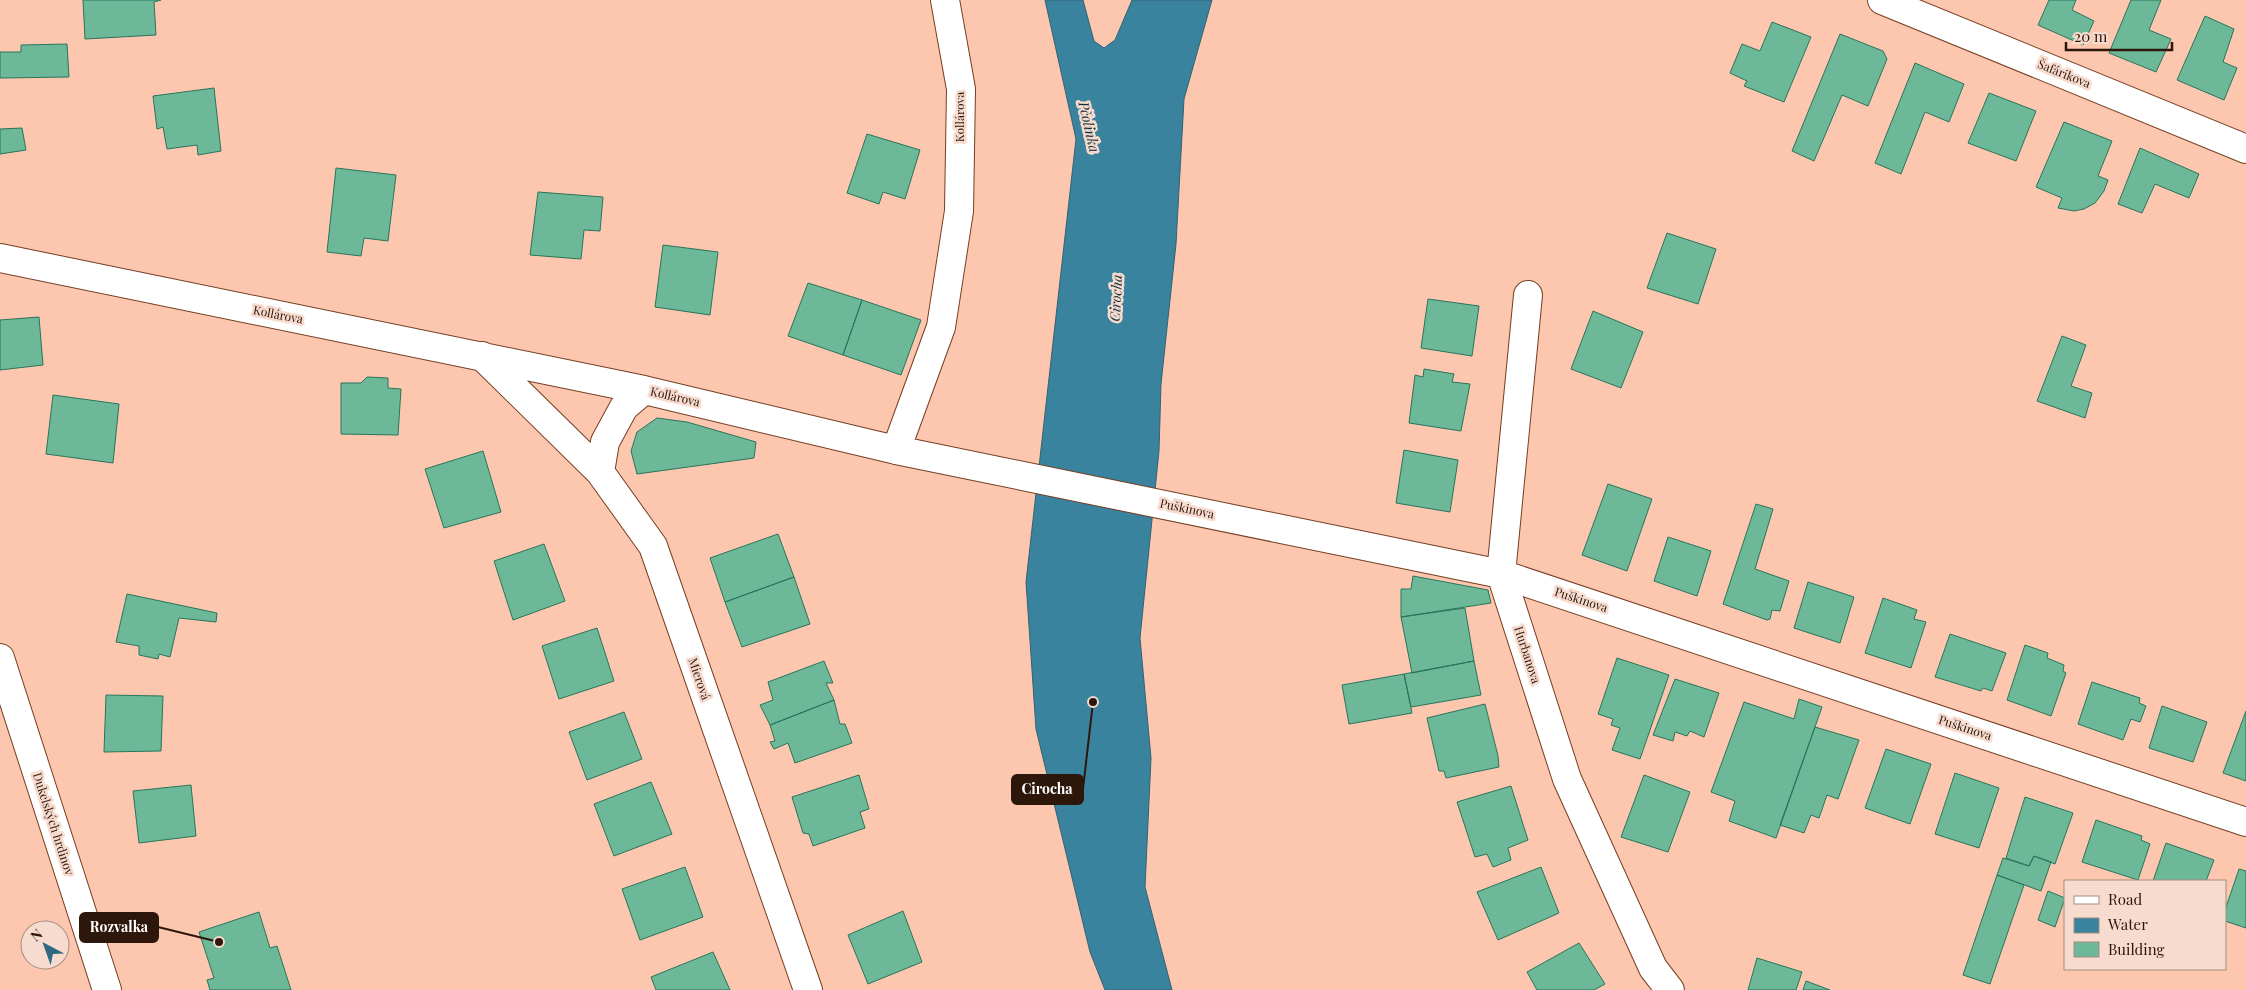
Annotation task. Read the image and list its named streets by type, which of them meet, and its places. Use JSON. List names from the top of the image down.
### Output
{
  "streets": {
    "street": [
      "Šafárikova",
      "Kollárova",
      "Puškinova",
      "Hurbanova",
      "Mierová",
      "Dukelských hrdinov"
    ]
  },
  "crossings": [
    ["Kollárova", "Puškinova"],
    ["Kollárova", "Mierová"],
    ["Puškinova", "Hurbanova"]
  ],
  "water": ["Pčolinka", "Cirocha"],
  "places": ["Cirocha", "Rozvalka"],
  "legend": ["Road", "Water", "Building"],
  "scale_bar": "20 m",
  "north": "top left"
}
